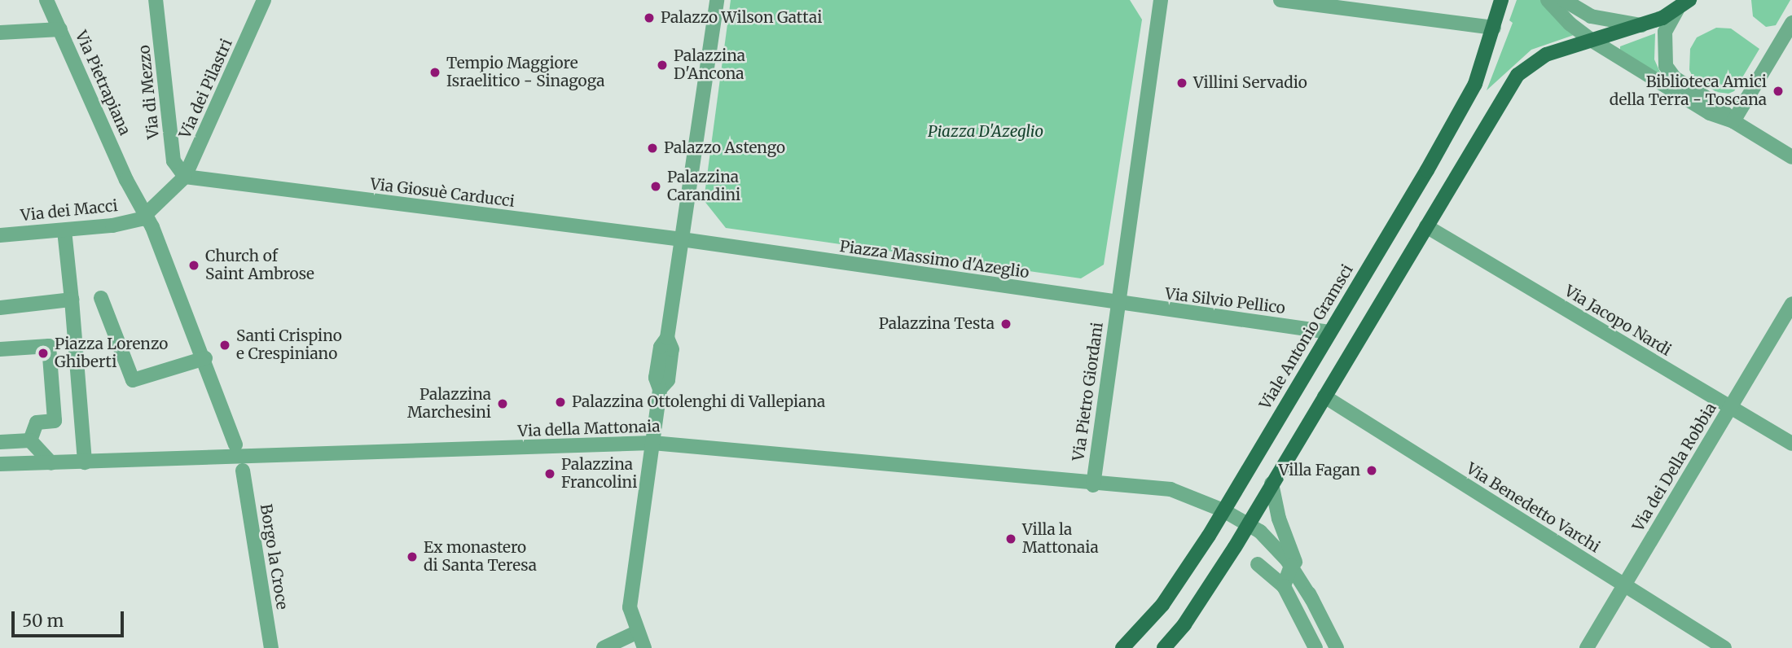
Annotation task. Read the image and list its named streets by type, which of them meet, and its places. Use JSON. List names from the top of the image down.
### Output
{
  "streets": {
    "main road": ["Viale Antonio Gramsci"],
    "street": [
      "Via Pietrapiana",
      "Via dei Pilastri",
      "Via di Mezzo",
      "Via Giosuè Carducci",
      "Via dei Macci",
      "Piazza Massimo d'Azeglio",
      "Via Silvio Pellico",
      "Via Jacopo Nardi",
      "Via Pietro Giordani",
      "Via della Mattonaia",
      "Via dei Della Robbia",
      "Via Benedetto Varchi",
      "Borgo la Croce"
    ]
  },
  "crossings": [
    ["Via Pietrapiana", "Via dei Pilastri"],
    ["Via Pietrapiana", "Via dei Macci"],
    ["Via dei Pilastri", "Via di Mezzo"],
    ["Via dei Pilastri", "Via Giosuè Carducci"],
    ["Via dei Pilastri", "Via dei Macci"],
    ["Via di Mezzo", "Via Giosuè Carducci"],
    ["Via Giosuè Carducci", "Piazza Massimo d'Azeglio"],
    ["Piazza Massimo d'Azeglio", "Via Silvio Pellico"],
    ["Piazza Massimo d'Azeglio", "Via Pietro Giordani"],
    ["Via Silvio Pellico", "Viale Antonio Gramsci"],
    ["Via Silvio Pellico", "Via Pietro Giordani"],
    ["Via Jacopo Nardi", "Via dei Della Robbia"],
    ["Viale Antonio Gramsci", "Via della Mattonaia"],
    ["Via Pietro Giordani", "Via della Mattonaia"],
    ["Via dei Della Robbia", "Via Benedetto Varchi"]
  ],
  "parks": ["Piazza D'Azeglio"],
  "places": [
    "Palazzo Wilson Gattai",
    "Palazzina D'Ancona",
    "Tempio Maggiore Israelitico - Sinagoga",
    "Villini Servadio",
    "Biblioteca Amici della Terra - Toscana",
    "Palazzo Astengo",
    "Palazzina Carandini",
    "Church of Saint Ambrose",
    "Palazzina Testa",
    "Santi Crispino e Crespiniano",
    "Piazza Lorenzo Ghiberti",
    "Palazzina Ottolenghi di Vallepiana",
    "Palazzina Marchesini",
    "Villa Fagan",
    "Palazzina Francolini",
    "Villa la Mattonaia",
    "Ex monastero di Santa Teresa"
  ],
  "scale_bar": "50 m"
}
